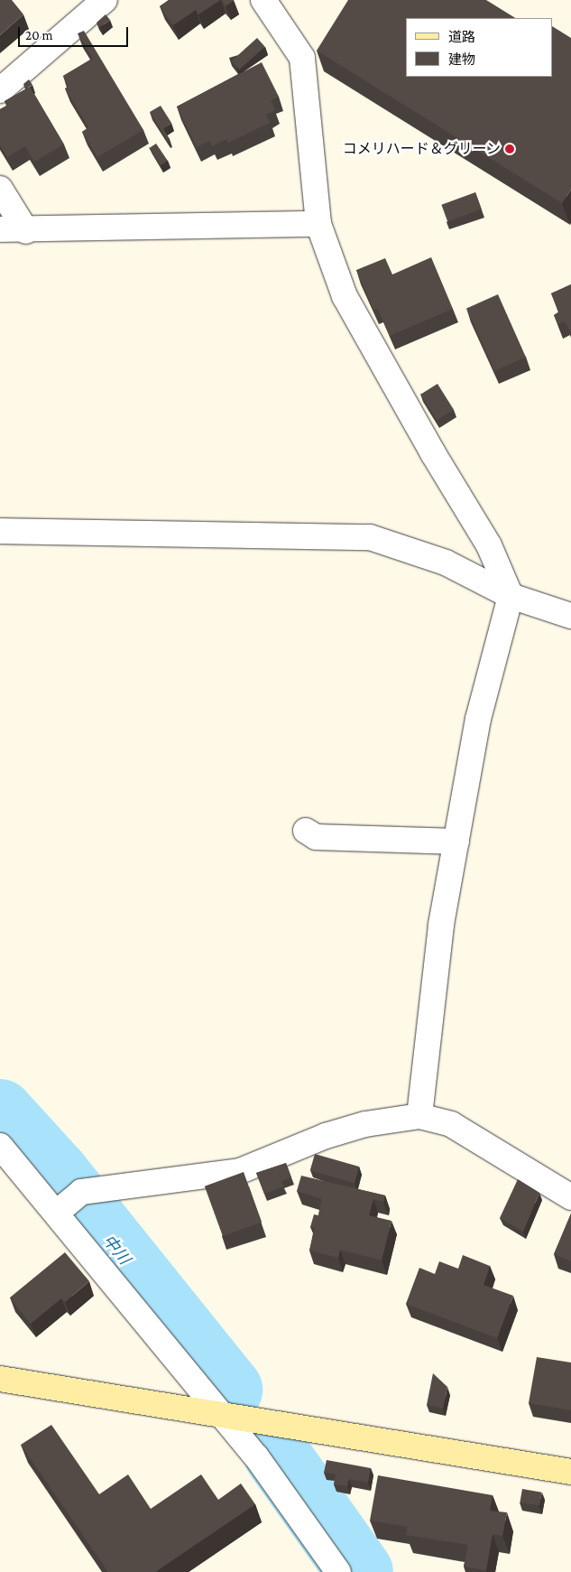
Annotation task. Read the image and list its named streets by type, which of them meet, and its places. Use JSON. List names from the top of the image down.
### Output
{
  "water": ["中川"],
  "places": ["コメリハード＆グリーン"],
  "legend": ["道路", "建物"],
  "scale_bar": "20 m"
}
